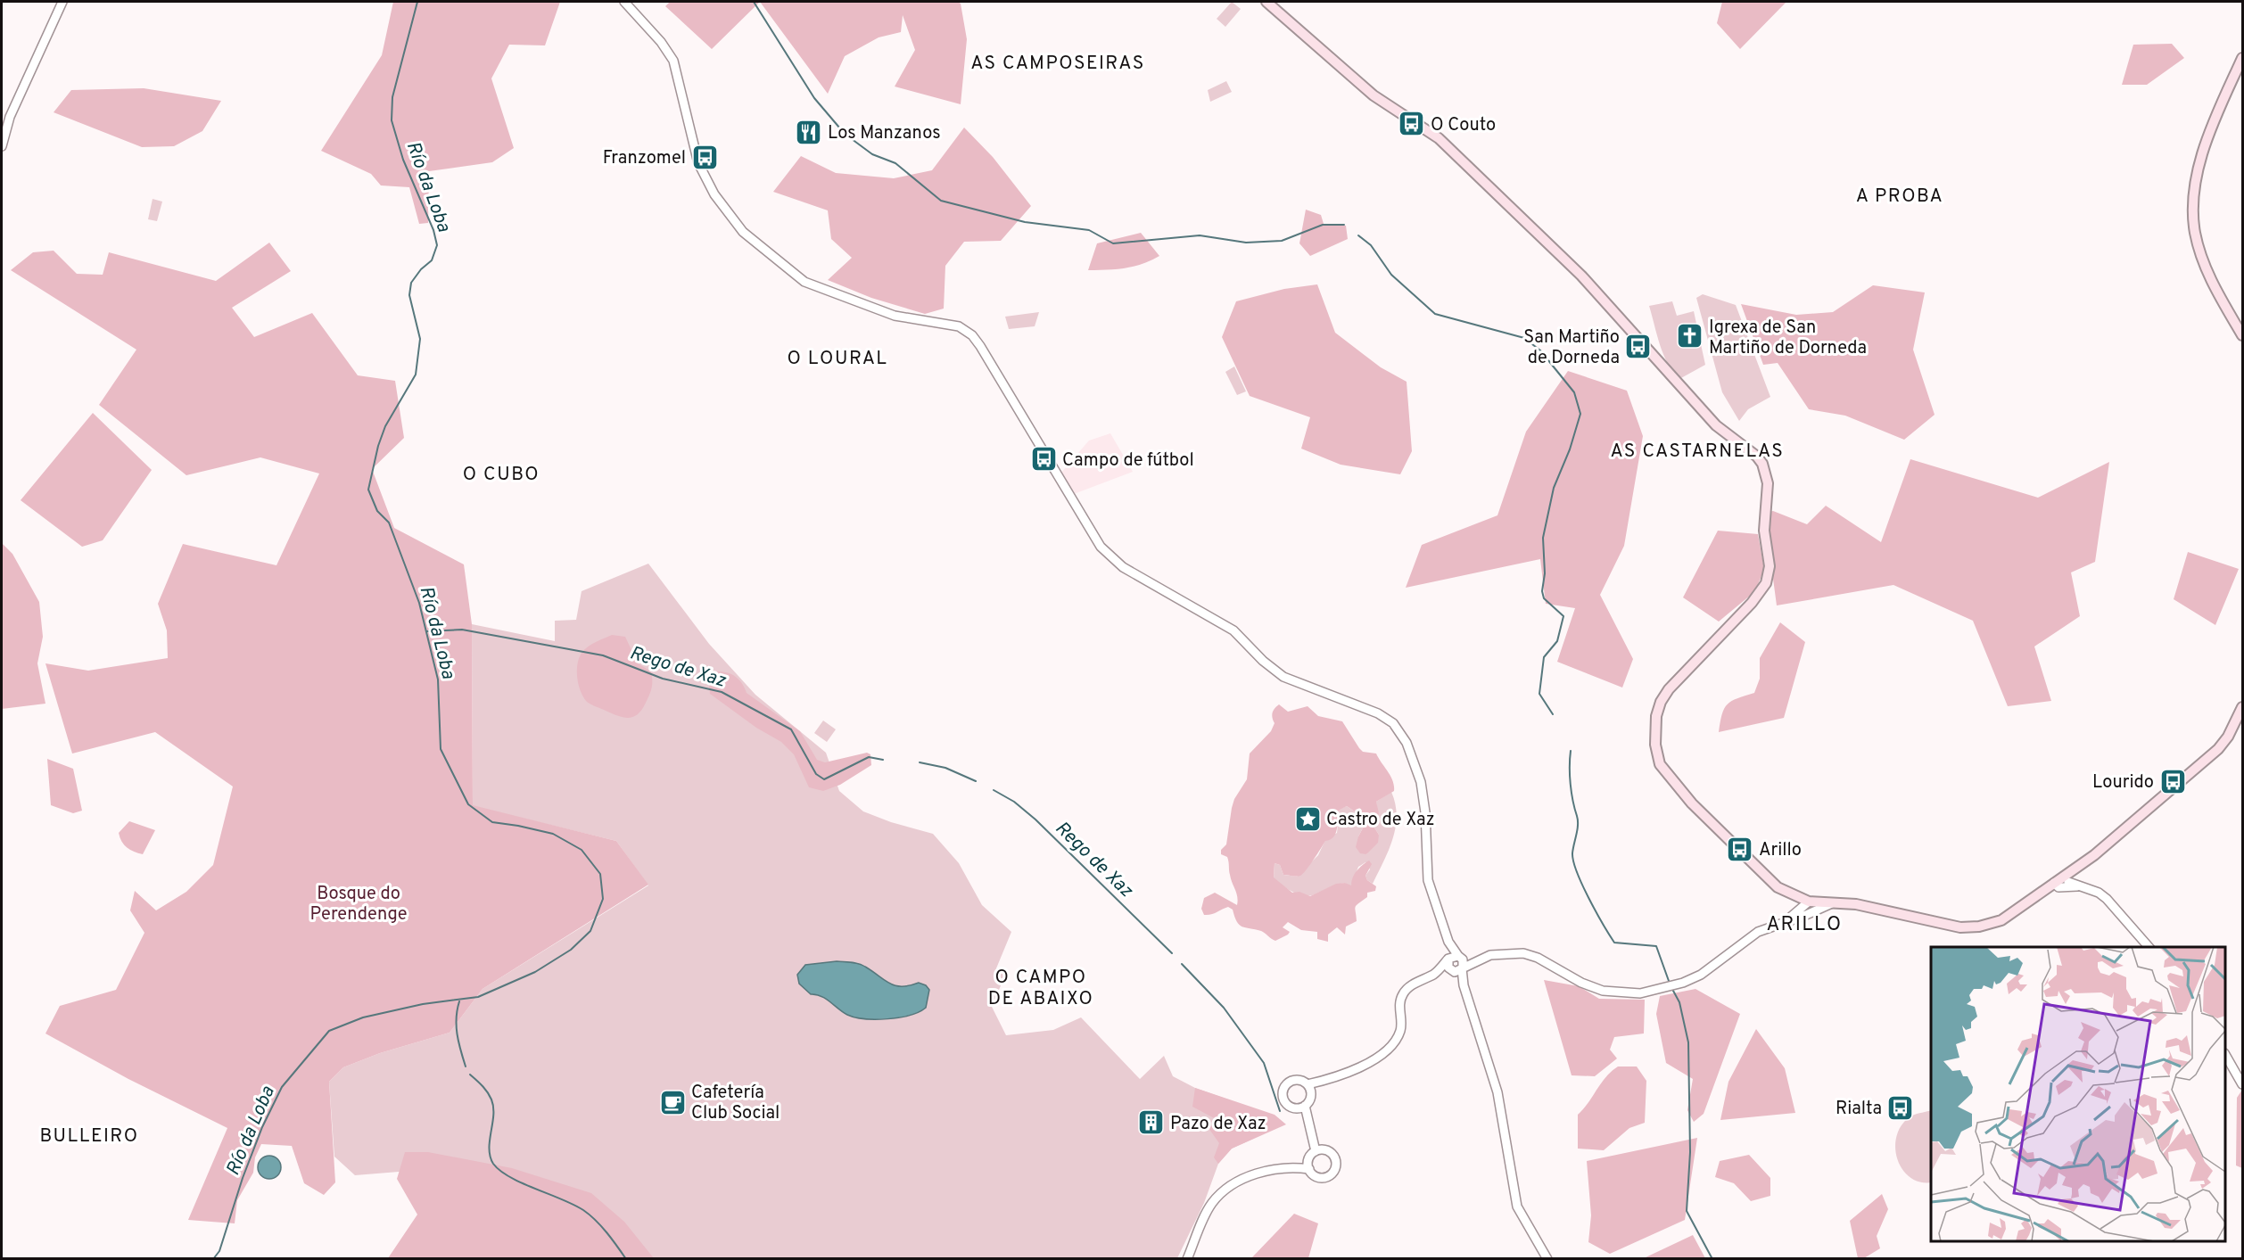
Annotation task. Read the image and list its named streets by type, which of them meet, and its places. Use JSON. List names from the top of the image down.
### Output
{
  "districts": [
    "AS CAMPOSEIRAS",
    "A PROBA",
    "O LOURAL",
    "AS CASTARNELAS",
    "O CUBO",
    "ARILLO",
    "O CAMPO DE ABAIXO",
    "BULLEIRO"
  ],
  "water": ["Río da Loba", "Rego de Xaz"],
  "parks": ["Bosque do Perendenge"],
  "places": {
    "bus stop": [
      "O Couto",
      "Franzomel",
      "San Martiño de Dorneda",
      "Campo de fútbol",
      "Lourido",
      "Arillo",
      "Rialta"
    ],
    "restaurant": ["Los Manzanos"],
    "church": ["Igrexa de San Martiño de Dorneda"],
    "place": ["Castro de Xaz"],
    "cafe": ["Cafetería Club Social"],
    "building": ["Pazo de Xaz"]
  }
}
